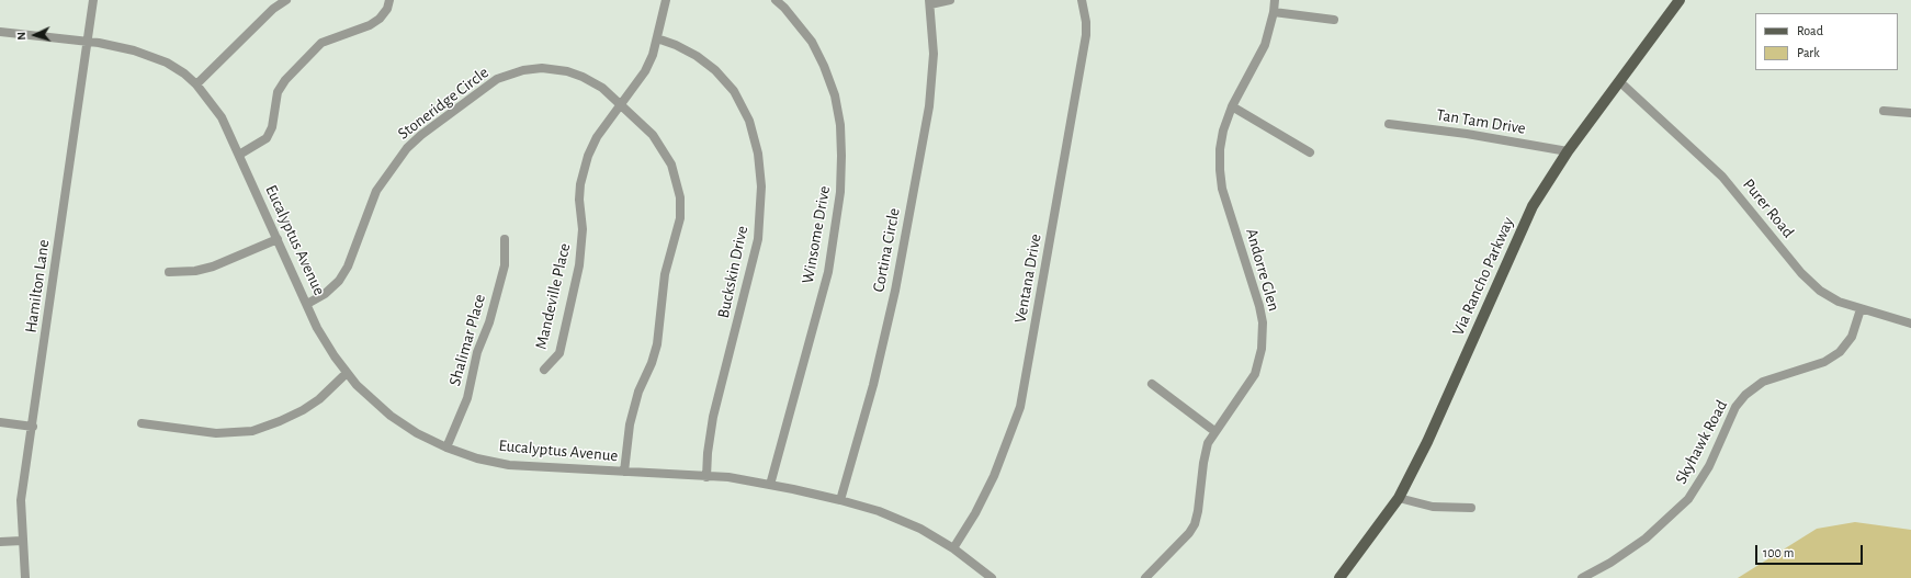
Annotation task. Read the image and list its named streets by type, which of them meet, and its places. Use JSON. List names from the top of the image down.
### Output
{
  "streets": {
    "main road": ["Via Rancho Parkway"],
    "street": [
      "Stoneridge Circle",
      "Tan Tam Drive",
      "Purer Road",
      "Winsome Drive",
      "Eucalyptus Avenue",
      "Cortina Circle",
      "Andorre Glen",
      "Buckskin Drive",
      "Ventana Drive",
      "Hamilton Lane",
      "Mandeville Place",
      "Shalimar Place",
      "Skyhawk Road"
    ]
  },
  "crossings": [
    ["Stoneridge Circle", "Eucalyptus Avenue"],
    ["Stoneridge Circle", "Mandeville Place"],
    ["Tan Tam Drive", "Via Rancho Parkway"],
    ["Purer Road", "Via Rancho Parkway"],
    ["Purer Road", "Skyhawk Road"],
    ["Winsome Drive", "Eucalyptus Avenue"],
    ["Eucalyptus Avenue", "Cortina Circle"],
    ["Eucalyptus Avenue", "Buckskin Drive"],
    ["Eucalyptus Avenue", "Ventana Drive"],
    ["Eucalyptus Avenue", "Hamilton Lane"],
    ["Eucalyptus Avenue", "Shalimar Place"],
    ["Buckskin Drive", "Mandeville Place"]
  ],
  "legend": ["Road", "Park"],
  "scale_bar": "100 m",
  "north": "left"
}
